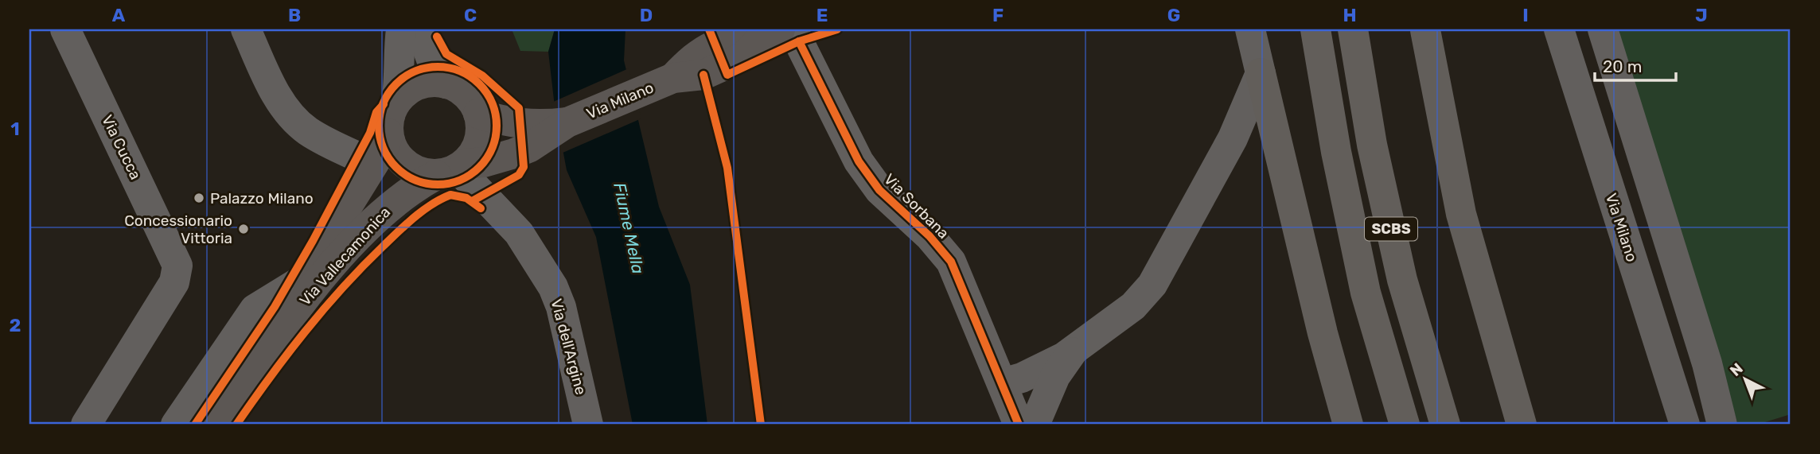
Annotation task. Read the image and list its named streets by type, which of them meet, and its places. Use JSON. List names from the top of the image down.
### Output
{
  "streets": {
    "highway": ["SCBS"],
    "main road": ["Via Milano", "Via Vallecamonica"],
    "street": ["Via Cucca", "Via Sorbana", "Via dell'Argine"]
  },
  "crossings": [
    ["Via Milano", "Via Vallecamonica"],
    ["Via Milano", "Via dell'Argine"],
    ["Via Vallecamonica", "Via dell'Argine"]
  ],
  "water": ["Fiume Mella"],
  "places": ["Palazzo Milano", "Concessionario Vittoria"],
  "scale_bar": "20 m",
  "north": "top left",
  "grid": {
    "columns": [
      "A",
      "B",
      "C",
      "D",
      "E",
      "F",
      "G",
      "H",
      "I",
      "J"
    ],
    "rows": ["1", "2"]
  }
}
